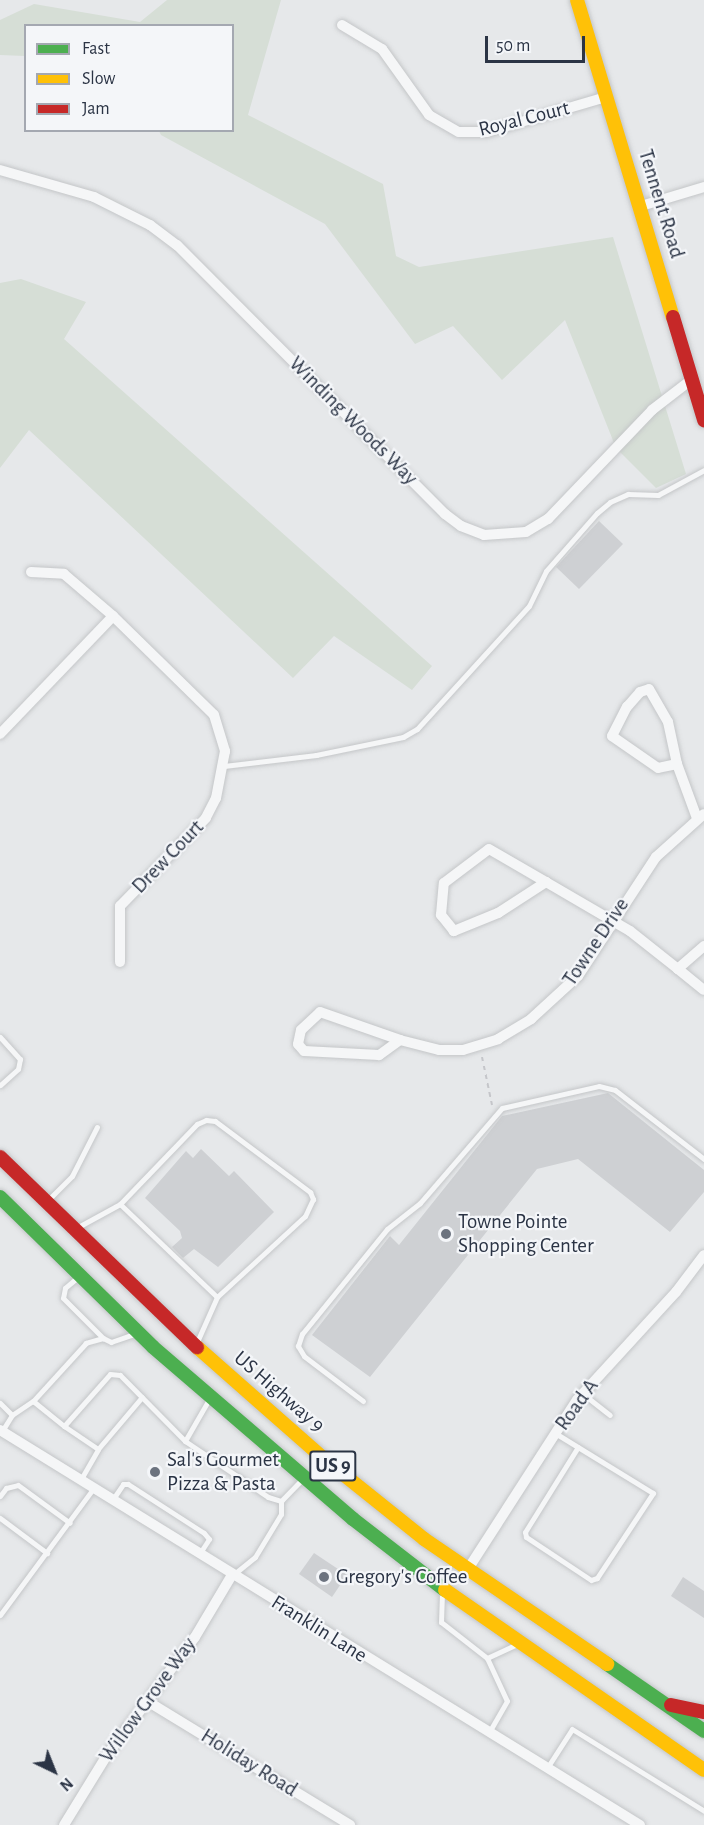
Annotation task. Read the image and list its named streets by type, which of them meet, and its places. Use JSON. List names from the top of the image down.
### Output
{
  "streets": {
    "main road": ["Tennent Road", "US Highway 9", "US 9"],
    "street": [
      "Royal Court",
      "Winding Woods Way",
      "Drew Court",
      "Towne Drive",
      "Road A",
      "Franklin Lane",
      "Willow Grove Way",
      "Holiday Road"
    ]
  },
  "crossings": [
    ["Royal Court", "Tennent Road"],
    ["Tennent Road", "Winding Woods Way"],
    ["US Highway 9", "Road A"],
    ["Franklin Lane", "Willow Grove Way"],
    ["Willow Grove Way", "Holiday Road"]
  ],
  "places": ["Towne Pointe Shopping Center", "Sal's Gourmet Pizza & Pasta", "Gregory's Coffee"],
  "legend": ["Fast", "Slow", "Jam"],
  "scale_bar": "50 m",
  "north": "bottom right"
}
